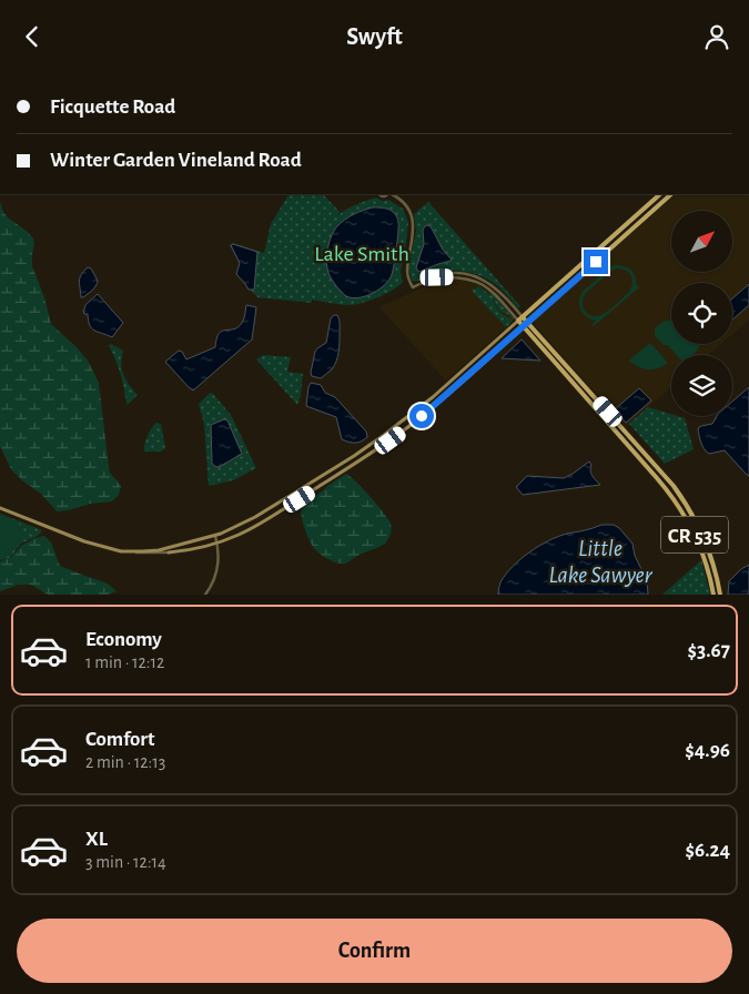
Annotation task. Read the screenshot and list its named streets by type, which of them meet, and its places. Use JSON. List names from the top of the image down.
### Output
{
  "streets": {
    "main road": ["CR 535"]
  },
  "water": ["Little Lake Sawyer"],
  "parks": ["Lake Smith"],
  "north": "top right",
  "page": {
    "header": "Swyft",
    "banner": ["Ficquette Road", "Winter Garden Vineland Road"],
    "list": [
      {
        "name": "Economy",
        "note": "1 min · 12:12",
        "value": "$3.67"
      },
      {
        "name": "Comfort",
        "note": "2 min · 12:13",
        "value": "$4.96"
      },
      {
        "name": "XL",
        "note": "3 min · 12:14",
        "value": "$6.24"
      }
    ],
    "buttons": "Confirm"
  }
}
